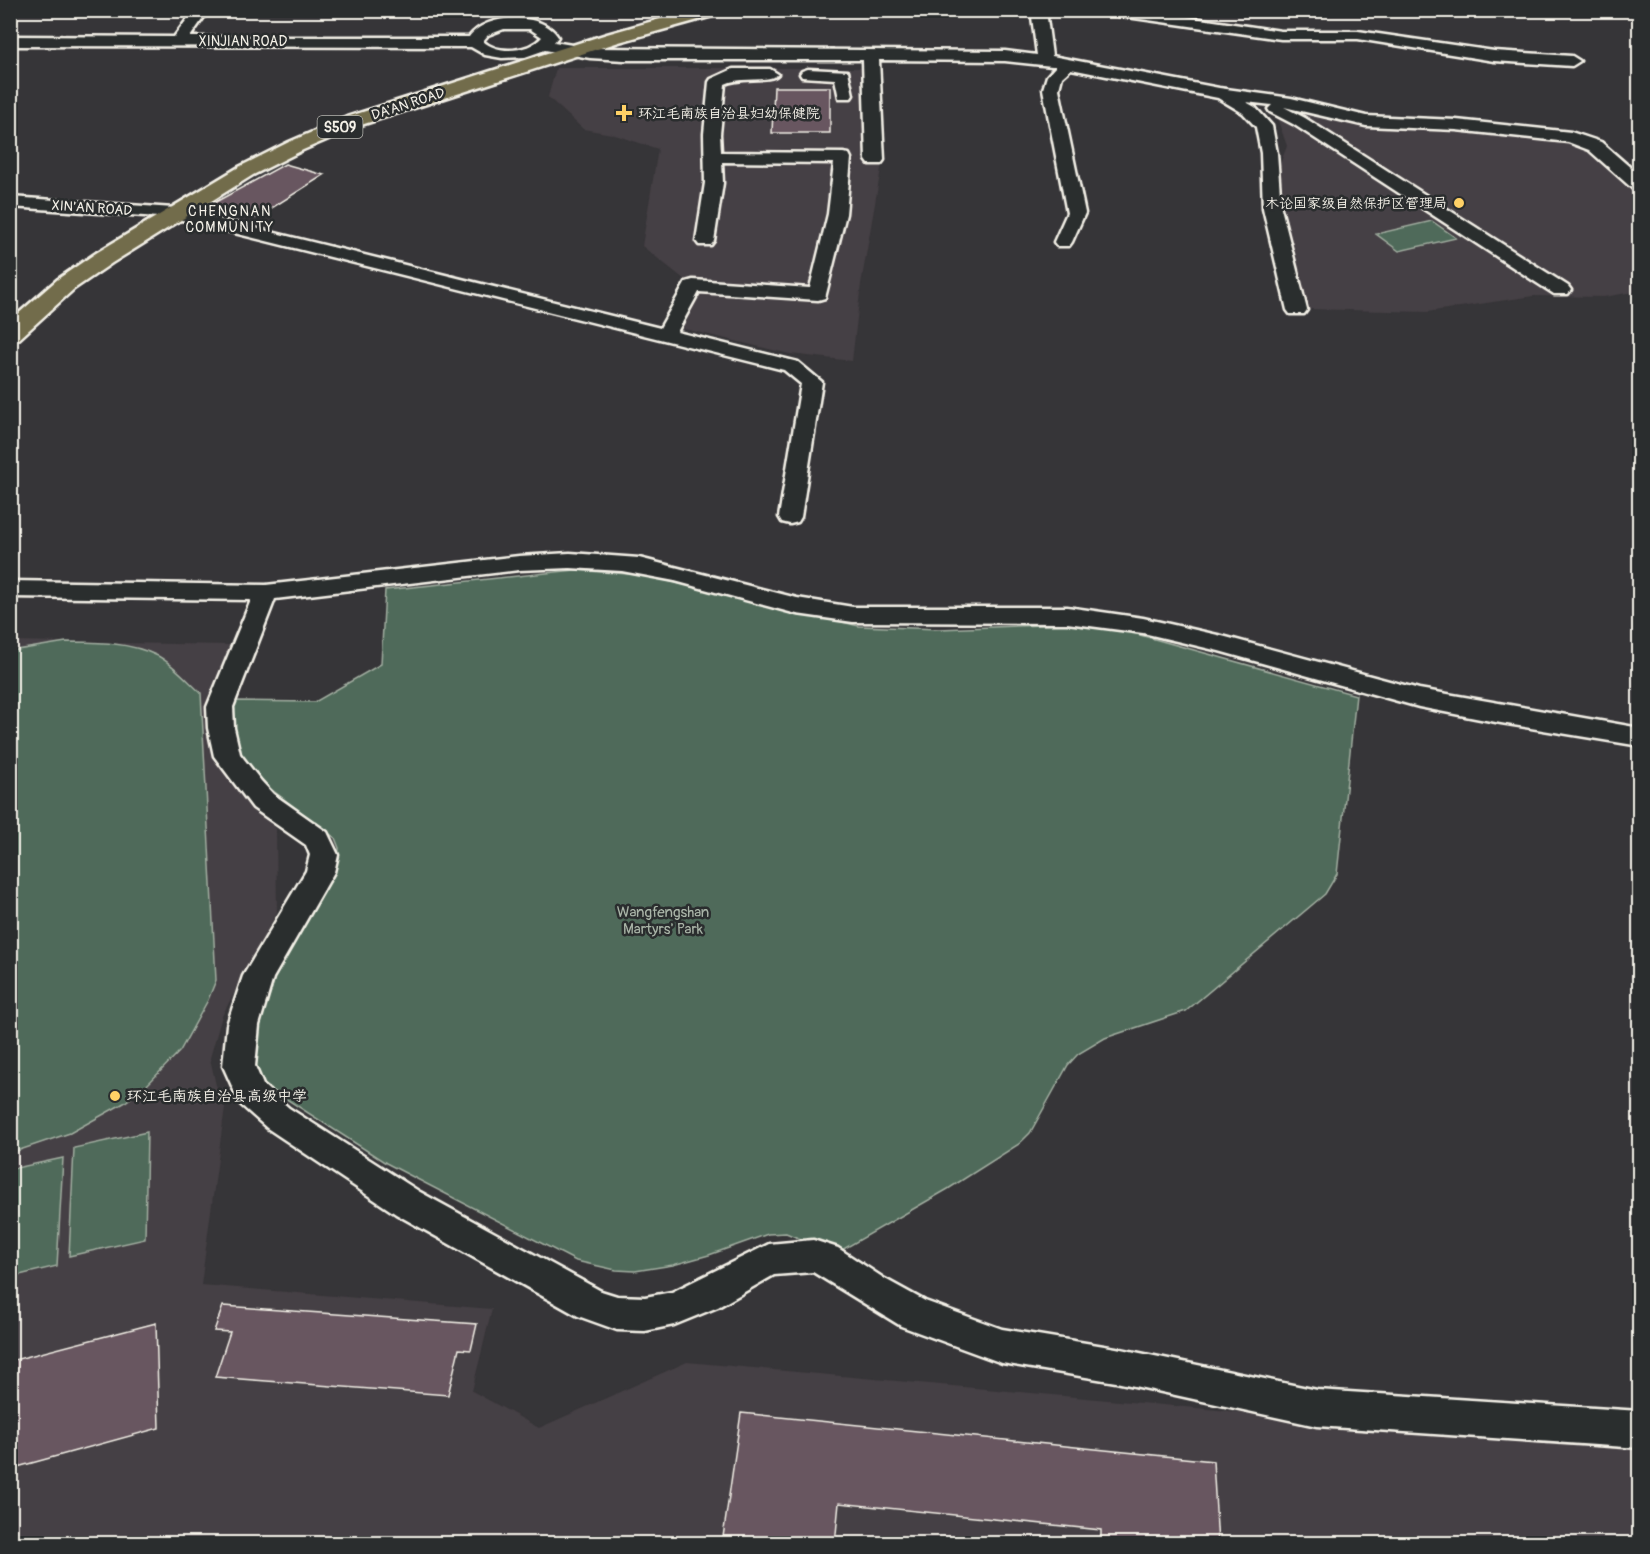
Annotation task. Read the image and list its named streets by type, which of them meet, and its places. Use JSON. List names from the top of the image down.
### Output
{
  "streets": {
    "main road": ["DA'AN ROAD", "S509"],
    "street": ["XINJIAN ROAD", "XIN'AN ROAD"]
  },
  "crossings": [
    ["DA'AN ROAD", "XIN'AN ROAD"]
  ],
  "districts": ["CHENGNAN COMMUNITY"],
  "parks": ["Wangfengshan Martyrs' Park"],
  "places": {
    "health": ["环江毛南族自治县妇幼保健院"],
    "other": ["木论国家级自然保护区管理局", "环江毛南族自治县高级中学"]
  }
}
